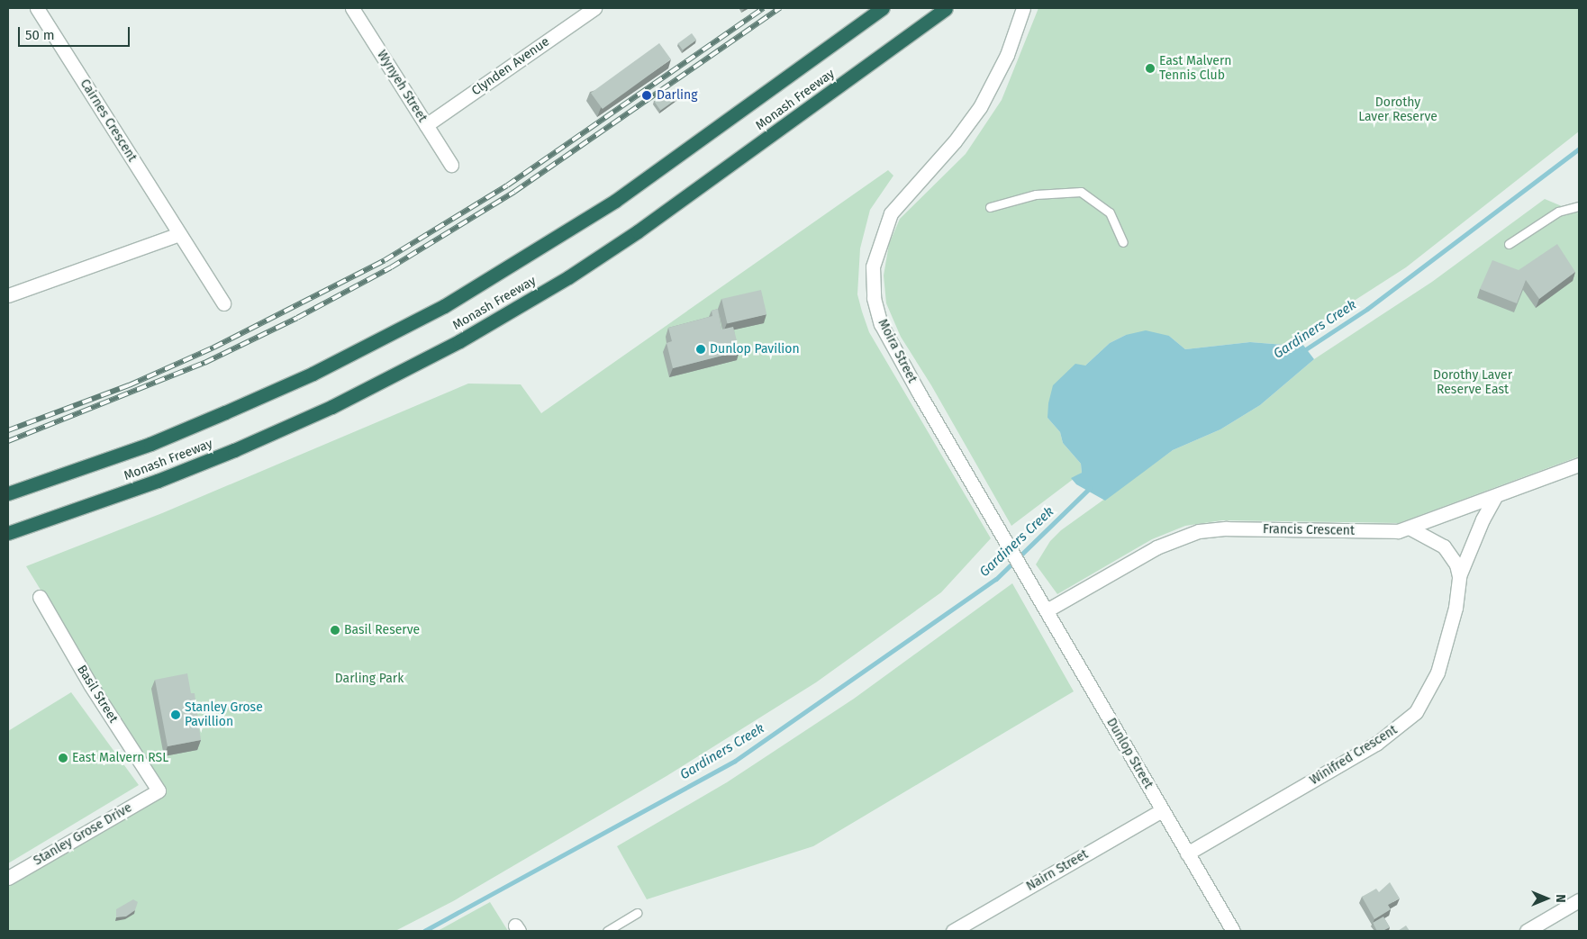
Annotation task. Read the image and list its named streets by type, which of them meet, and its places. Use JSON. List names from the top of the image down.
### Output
{
  "streets": {
    "highway": ["Monash Freeway"],
    "street": [
      "Clynden Avenue",
      "Wynyeh Street",
      "Cairnes Crescent",
      "Moira Street",
      "Francis Crescent",
      "Basil Street",
      "Dunlop Street",
      "Winifred Crescent",
      "Stanley Grose Drive",
      "Nairn Street"
    ]
  },
  "crossings": [
    ["Clynden Avenue", "Wynyeh Street"],
    ["Moira Street", "Dunlop Street"],
    ["Francis Crescent", "Dunlop Street"],
    ["Francis Crescent", "Winifred Crescent"],
    ["Basil Street", "Stanley Grose Drive"],
    ["Dunlop Street", "Winifred Crescent"],
    ["Dunlop Street", "Nairn Street"]
  ],
  "water": ["Gardiners Creek"],
  "parks": ["Dorothy Laver Reserve", "Dorothy Laver Reserve East", "Darling Park"],
  "places": [
    "East Malvern Tennis Club",
    "Darling",
    "Dunlop Pavilion",
    "Basil Reserve",
    "Stanley Grose Pavillion",
    "East Malvern RSL"
  ],
  "scale_bar": "50 m",
  "north": "right"
}
